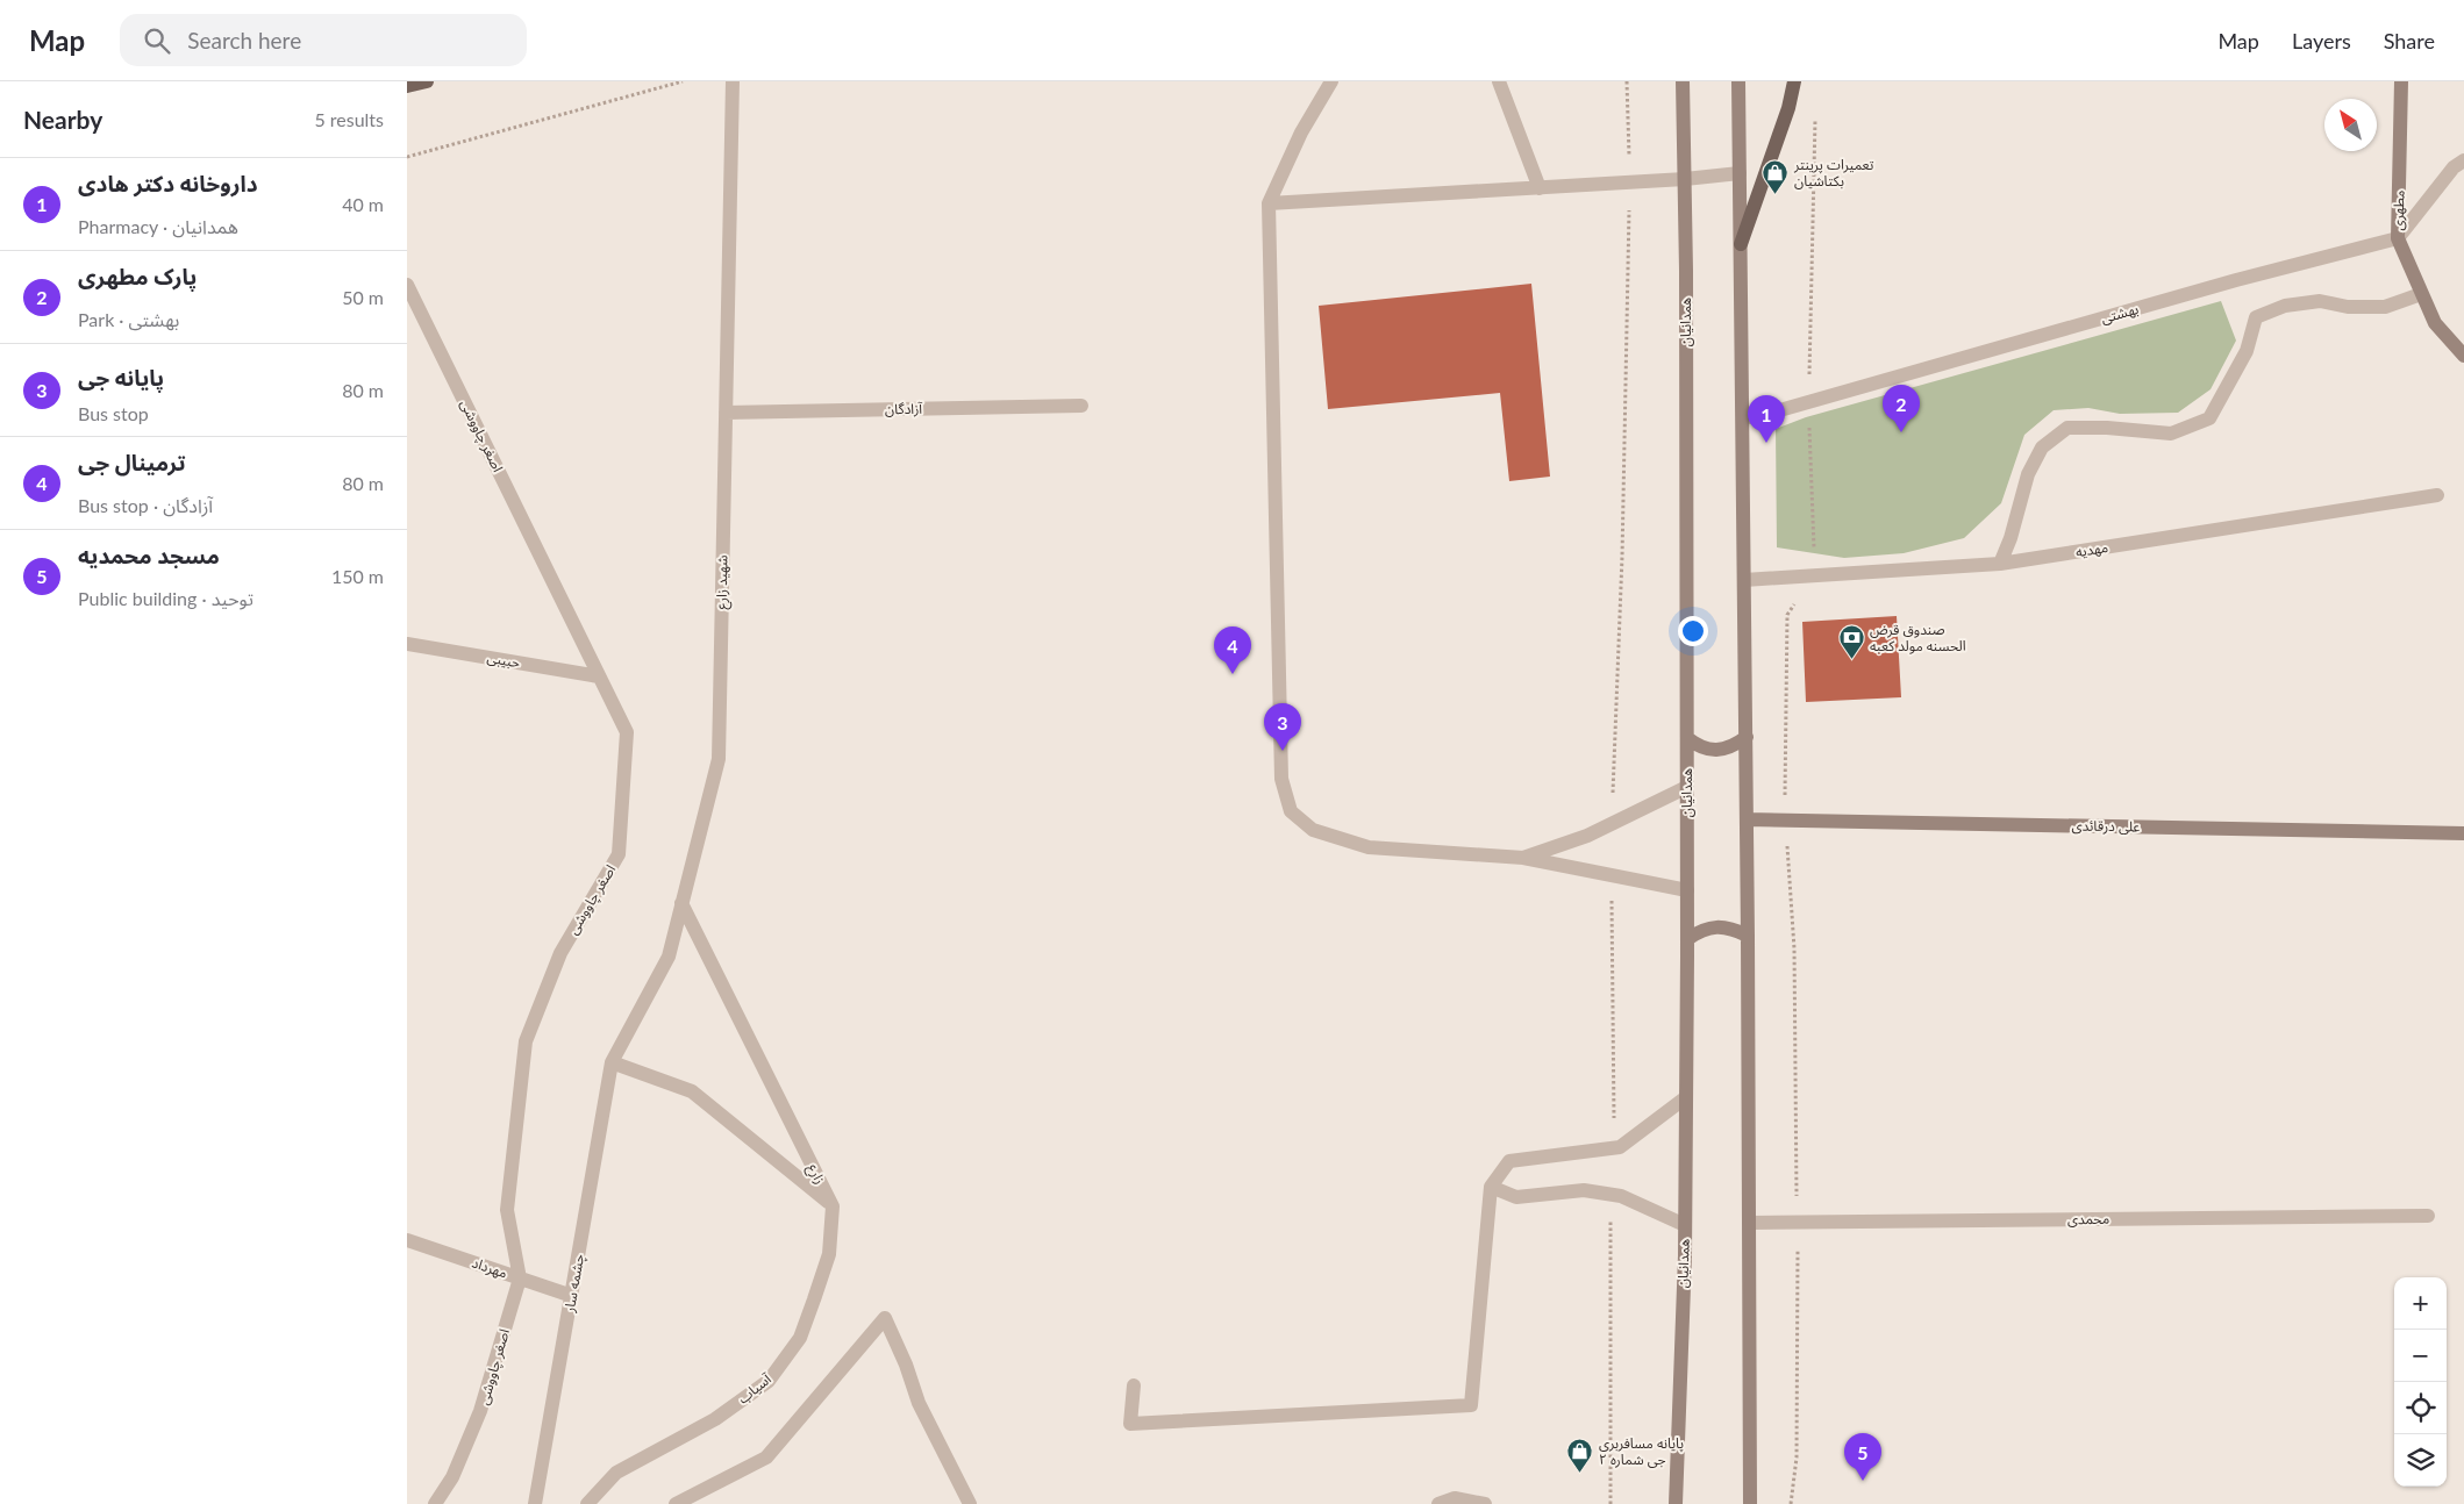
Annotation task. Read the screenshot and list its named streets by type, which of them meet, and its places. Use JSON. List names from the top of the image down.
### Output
{
  "streets": {
    "main road": ["مطهری", "همدانیان", "علی درقائدی"],
    "street": [
      "بهشتی",
      "آزادگان",
      "اصغر چاووشی",
      "مهدیه",
      "شهید زارع",
      "حبیبی",
      "زارع",
      "محمدی",
      "مهرداد",
      "چشمه سار",
      "آسیاب"
    ]
  },
  "crossings": [
    ["مطهری", "بهشتی"],
    ["آزادگان", "شهید زارع"],
    ["اصغر چاووشی", "حبیبی"],
    ["اصغر چاووشی", "مهرداد"],
    ["شهید زارع", "زارع"],
    ["شهید زارع", "چشمه سار"],
    ["زارع", "چشمه سار"],
    ["زارع", "آسیاب"],
    ["مهرداد", "چشمه سار"]
  ],
  "places": {
    "shop": ["تعمیرات پرینتر بکتاشیان", "پایانه مسافربری جی شماره ۲"],
    "bank": ["صندوق قرض الحسنه مولد کعبه"]
  },
  "north": "top left",
  "page": {
    "header": "Map",
    "search": "Search here",
    "nav": ["Map", "Layers", "Share"],
    "heading": ["Nearby", "5 results"],
    "list": [
      {
        "mark": "1",
        "name": "داروخانه دکتر هادی",
        "note": "Pharmacy · همدانیان",
        "value": "40 m"
      },
      {
        "mark": "2",
        "name": "پارک مطهری",
        "note": "Park · بهشتی",
        "value": "50 m"
      },
      {
        "mark": "3",
        "name": "پایانه جی",
        "note": "Bus stop",
        "value": "80 m"
      },
      {
        "mark": "4",
        "name": "ترمینال جی",
        "note": "Bus stop · آزادگان",
        "value": "80 m"
      },
      {
        "mark": "5",
        "name": "مسجد محمدیه",
        "note": "Public building · توحید",
        "value": "150 m"
      }
    ],
    "pins": [
      "2",
      "1",
      "4",
      "3",
      "5"
    ],
    "map_buttons": ["+", "−"]
  }
}
